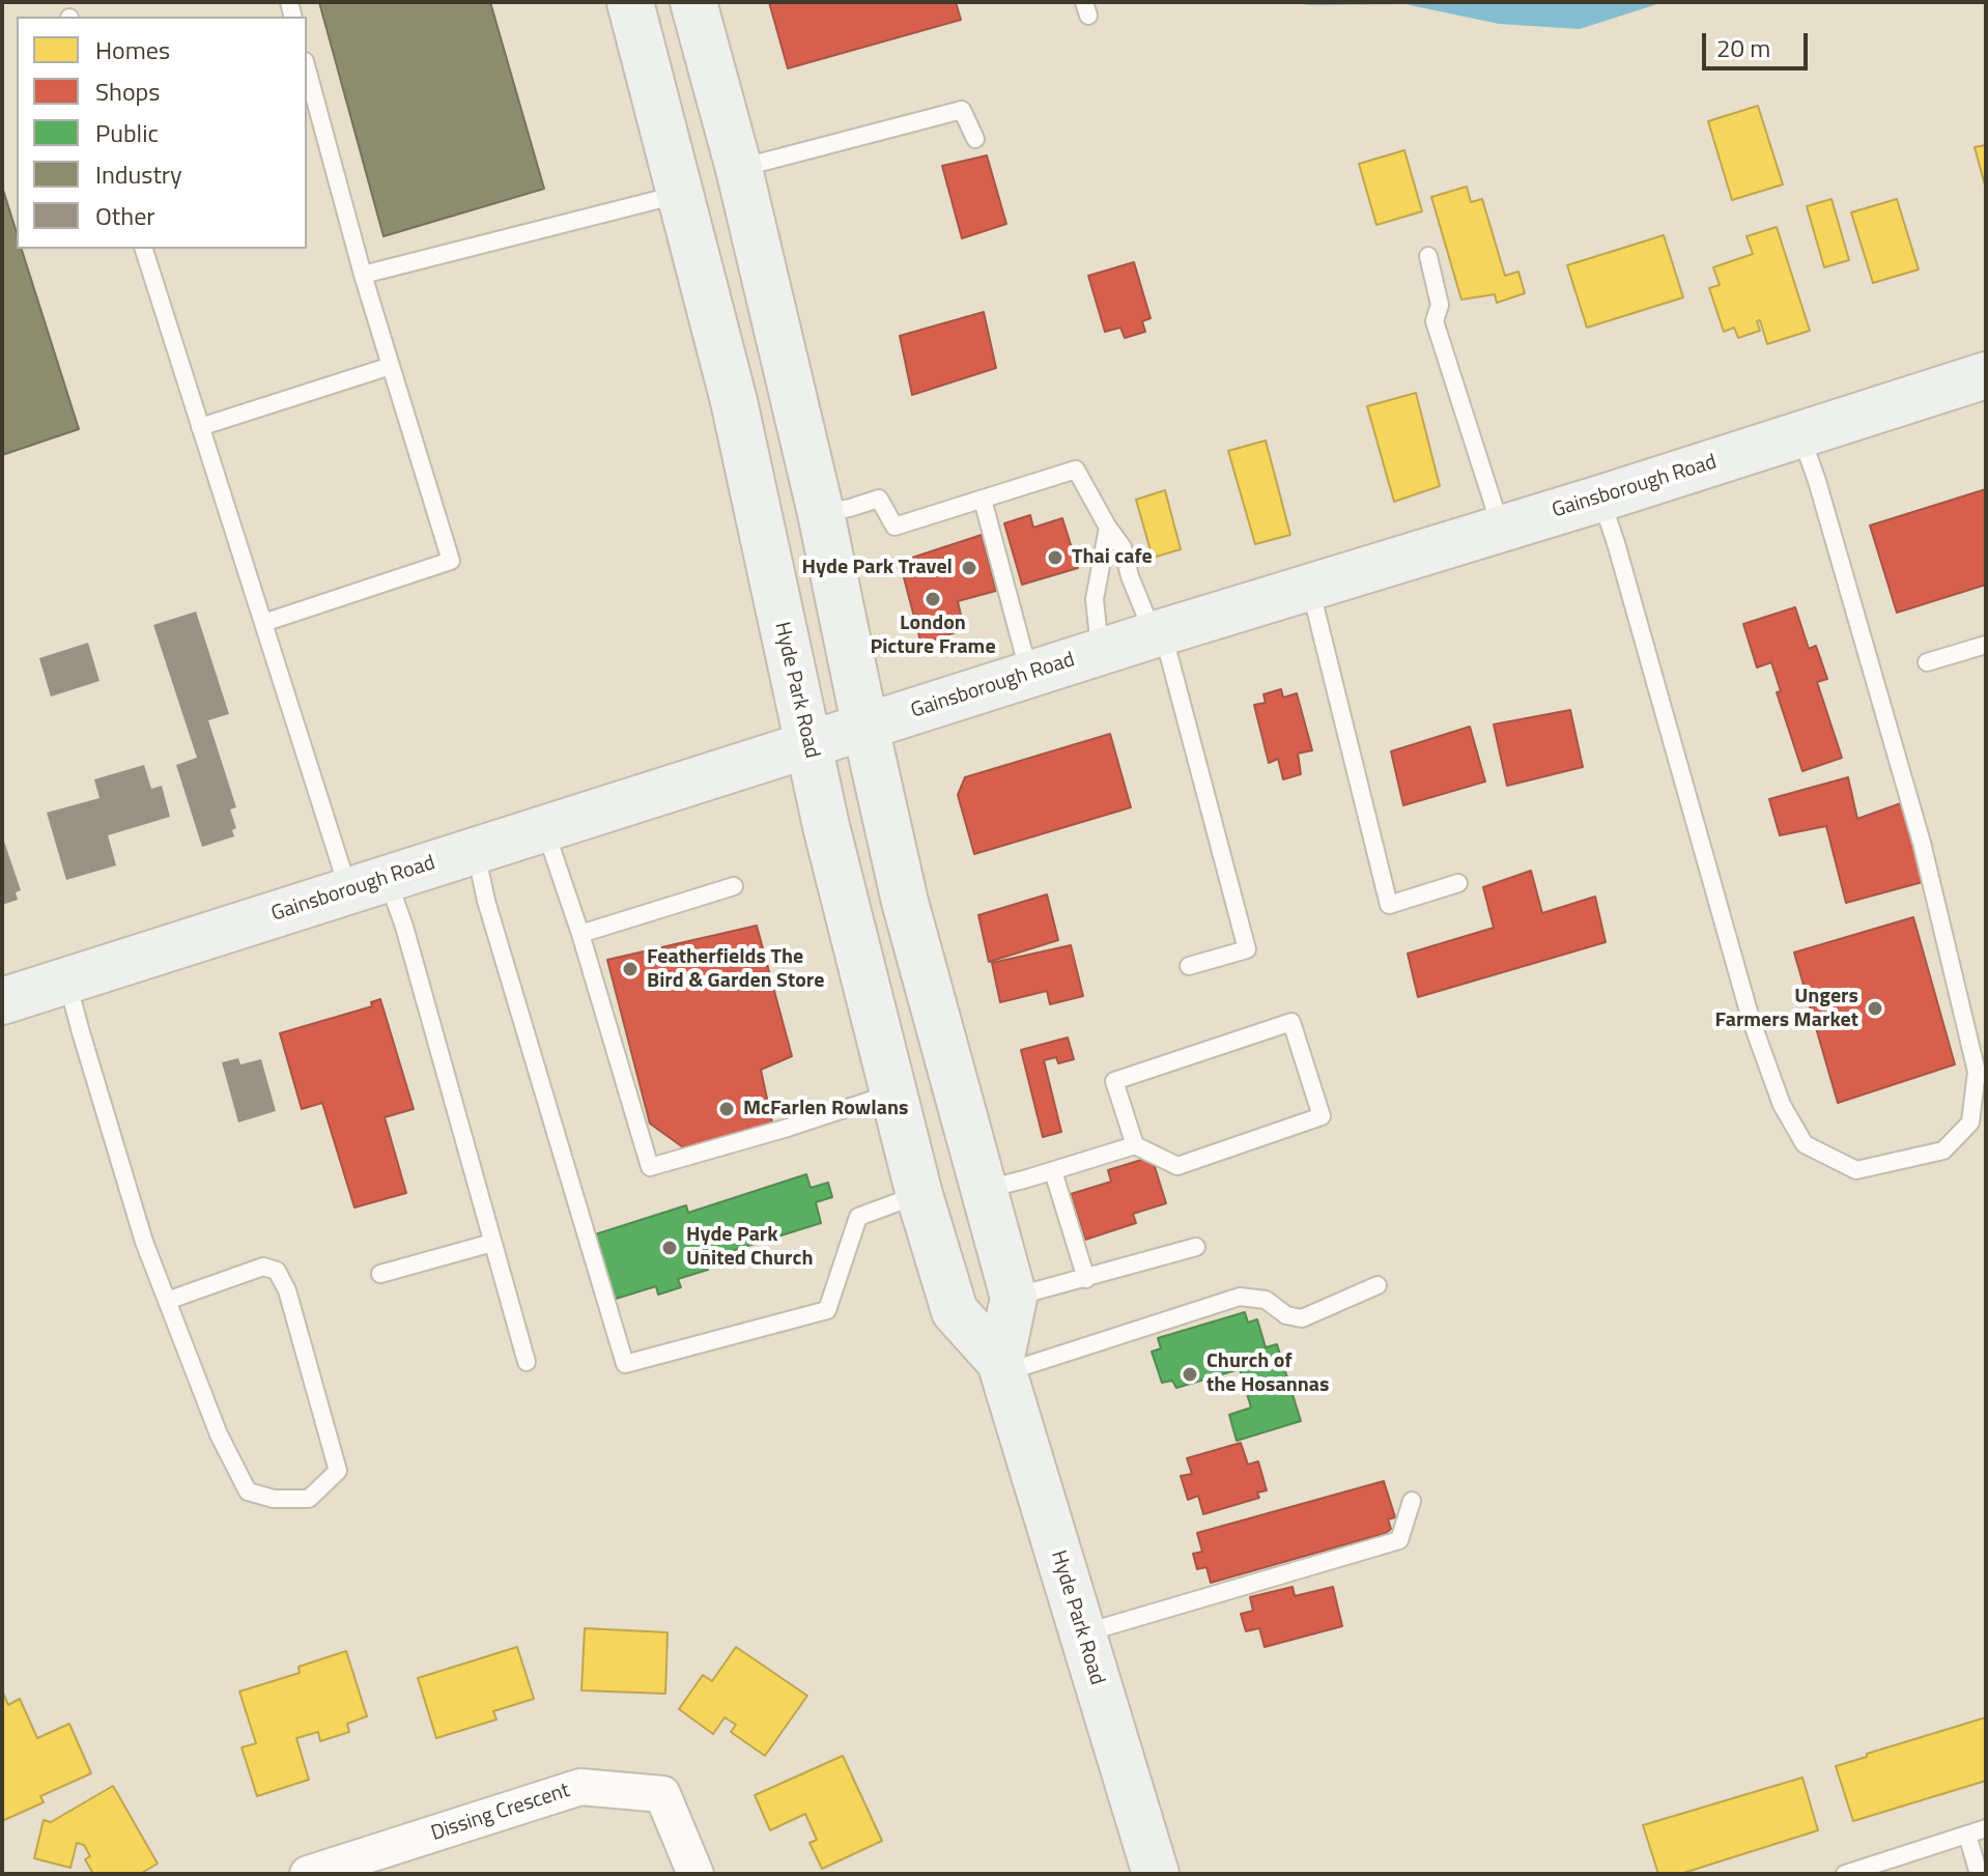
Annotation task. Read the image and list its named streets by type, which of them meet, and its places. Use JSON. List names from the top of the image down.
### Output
{
  "streets": {
    "main road": ["Gainsborough Road", "Hyde Park Road"],
    "street": ["Dissing Crescent"]
  },
  "crossings": [
    ["Gainsborough Road", "Hyde Park Road"]
  ],
  "places": [
    "Thai cafe",
    "Hyde Park Travel",
    "London Picture Frame",
    "Featherfields The Bird & Garden Store",
    "Ungers Farmers Market",
    "McFarlen Rowlans",
    "Hyde Park United Church",
    "Church of the Hosannas"
  ],
  "legend": [
    "Homes",
    "Shops",
    "Public",
    "Industry",
    "Other"
  ],
  "scale_bar": "20 m"
}
